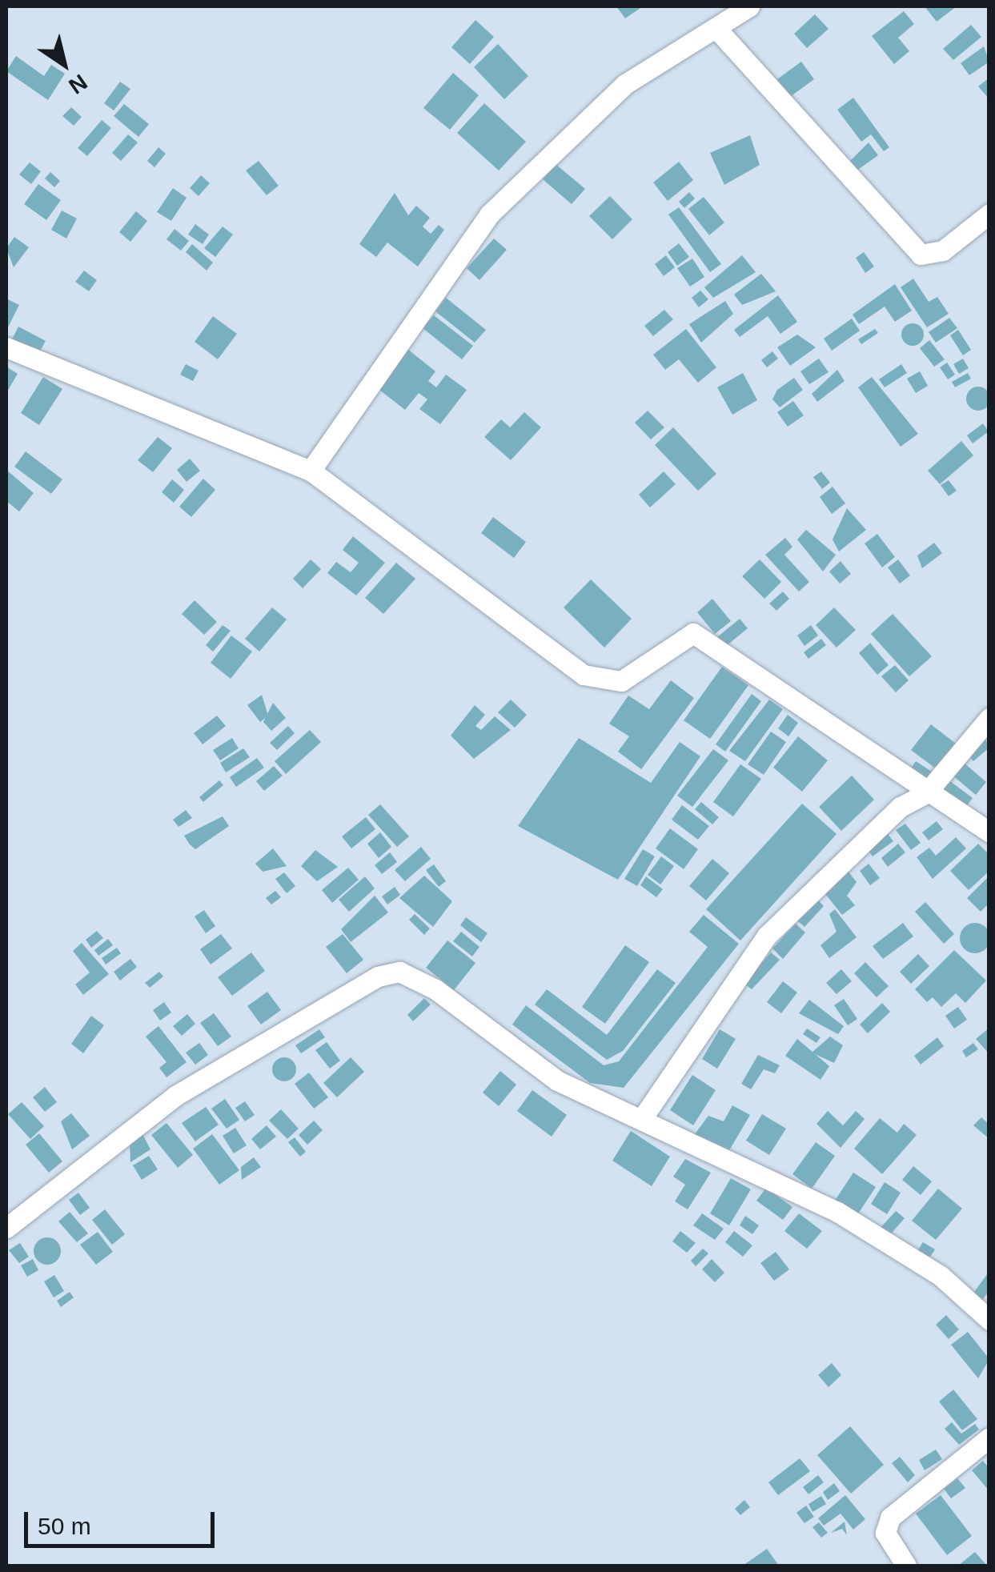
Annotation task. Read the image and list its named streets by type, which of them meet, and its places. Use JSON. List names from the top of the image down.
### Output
{
  "scale_bar": "50 m",
  "north": "bottom right"
}
